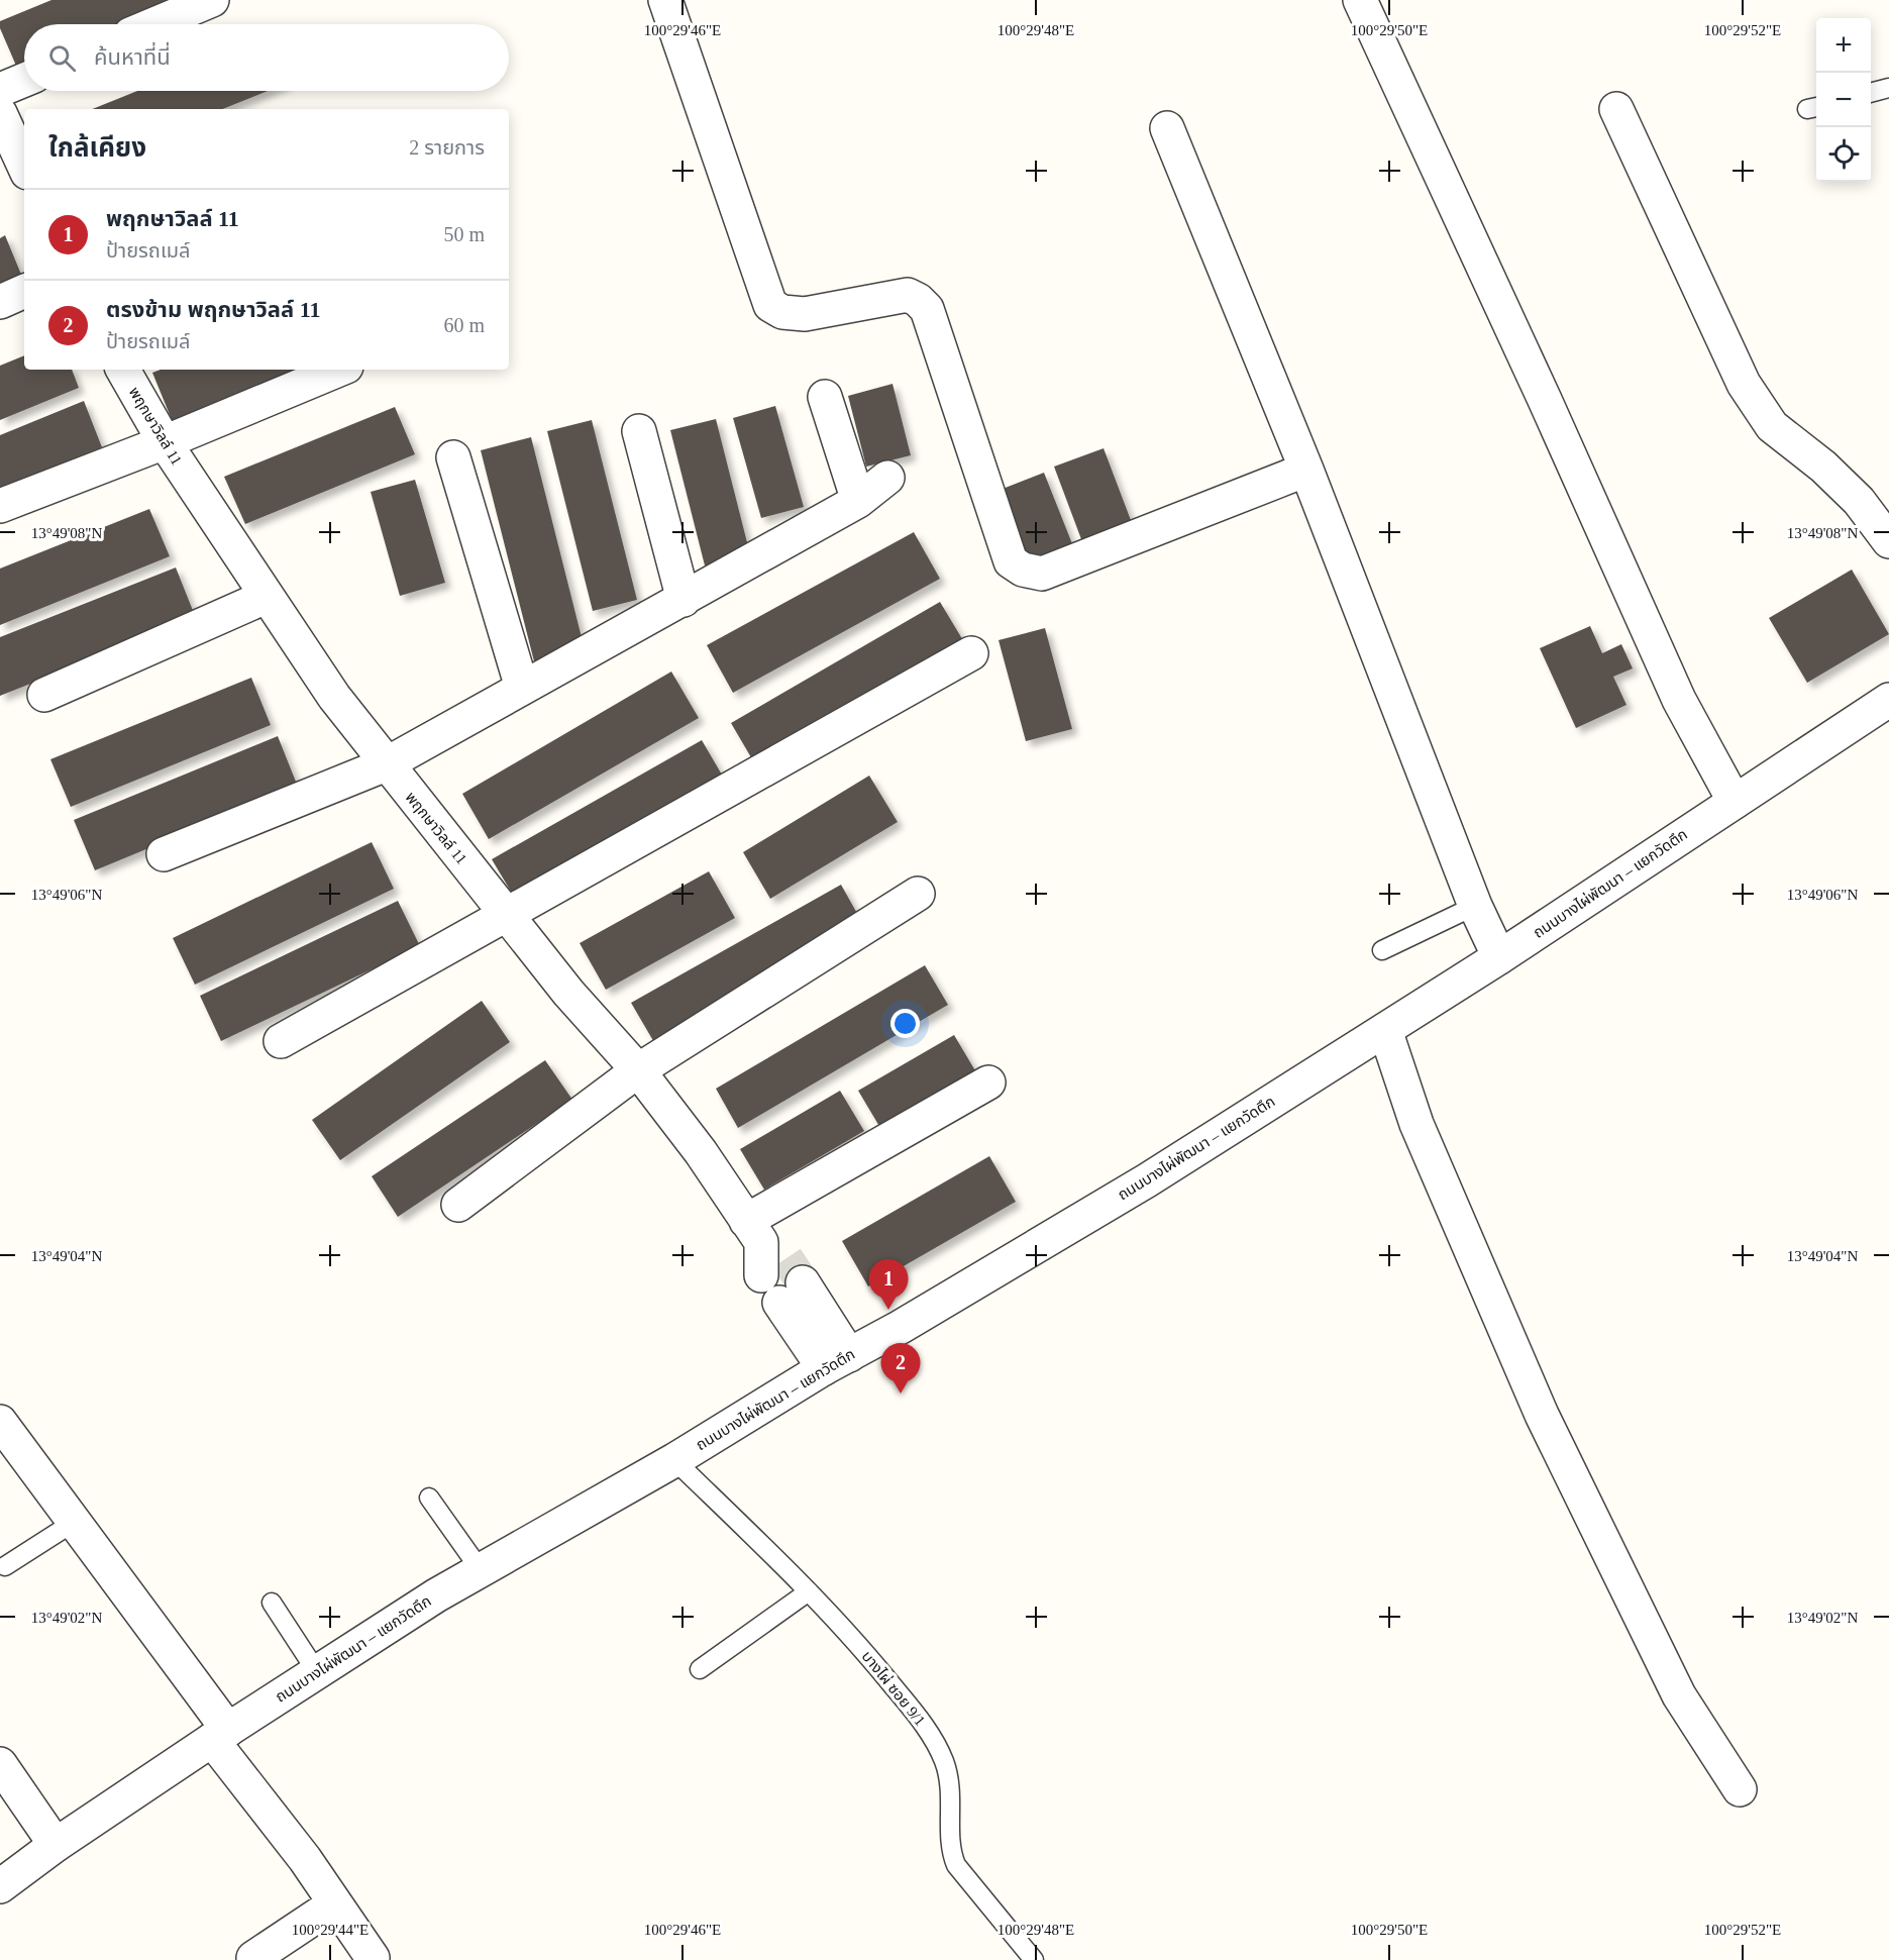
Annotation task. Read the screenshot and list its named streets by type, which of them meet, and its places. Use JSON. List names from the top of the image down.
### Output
{
  "streets": {
    "street": ["พฤกษาวิลล์ 11", "ถนนบางไผ่พัฒนา – แยกวัดตึก"],
    "lane": ["บางไผ่ ซอย 9/1"]
  },
  "crossings": [
    ["พฤกษาวิลล์ 11", "ถนนบางไผ่พัฒนา – แยกวัดตึก"],
    ["ถนนบางไผ่พัฒนา – แยกวัดตึก", "บางไผ่ ซอย 9/1"]
  ],
  "page": {
    "map_buttons": ["+", "−"],
    "search": "ค้นหาที่นี่",
    "heading": ["ใกล้เคียง", "2 รายการ"],
    "list": [
      {
        "mark": "1",
        "name": "พฤกษาวิลล์ 11",
        "note": "ป้ายรถเมล์",
        "value": "50 m"
      },
      {
        "mark": "2",
        "name": "ตรงข้าม พฤกษาวิลล์ 11",
        "note": "ป้ายรถเมล์",
        "value": "60 m"
      }
    ],
    "pins": ["1", "2"]
  },
  "coordinates": [
    "100°29'46\"E",
    "100°29'48\"E",
    "100°29'50\"E",
    "100°29'52\"E",
    "13°49'08\"N",
    "13°49'06\"N",
    "13°49'04\"N",
    "13°49'02\"N",
    "100°29'44\"E"
  ]
}
